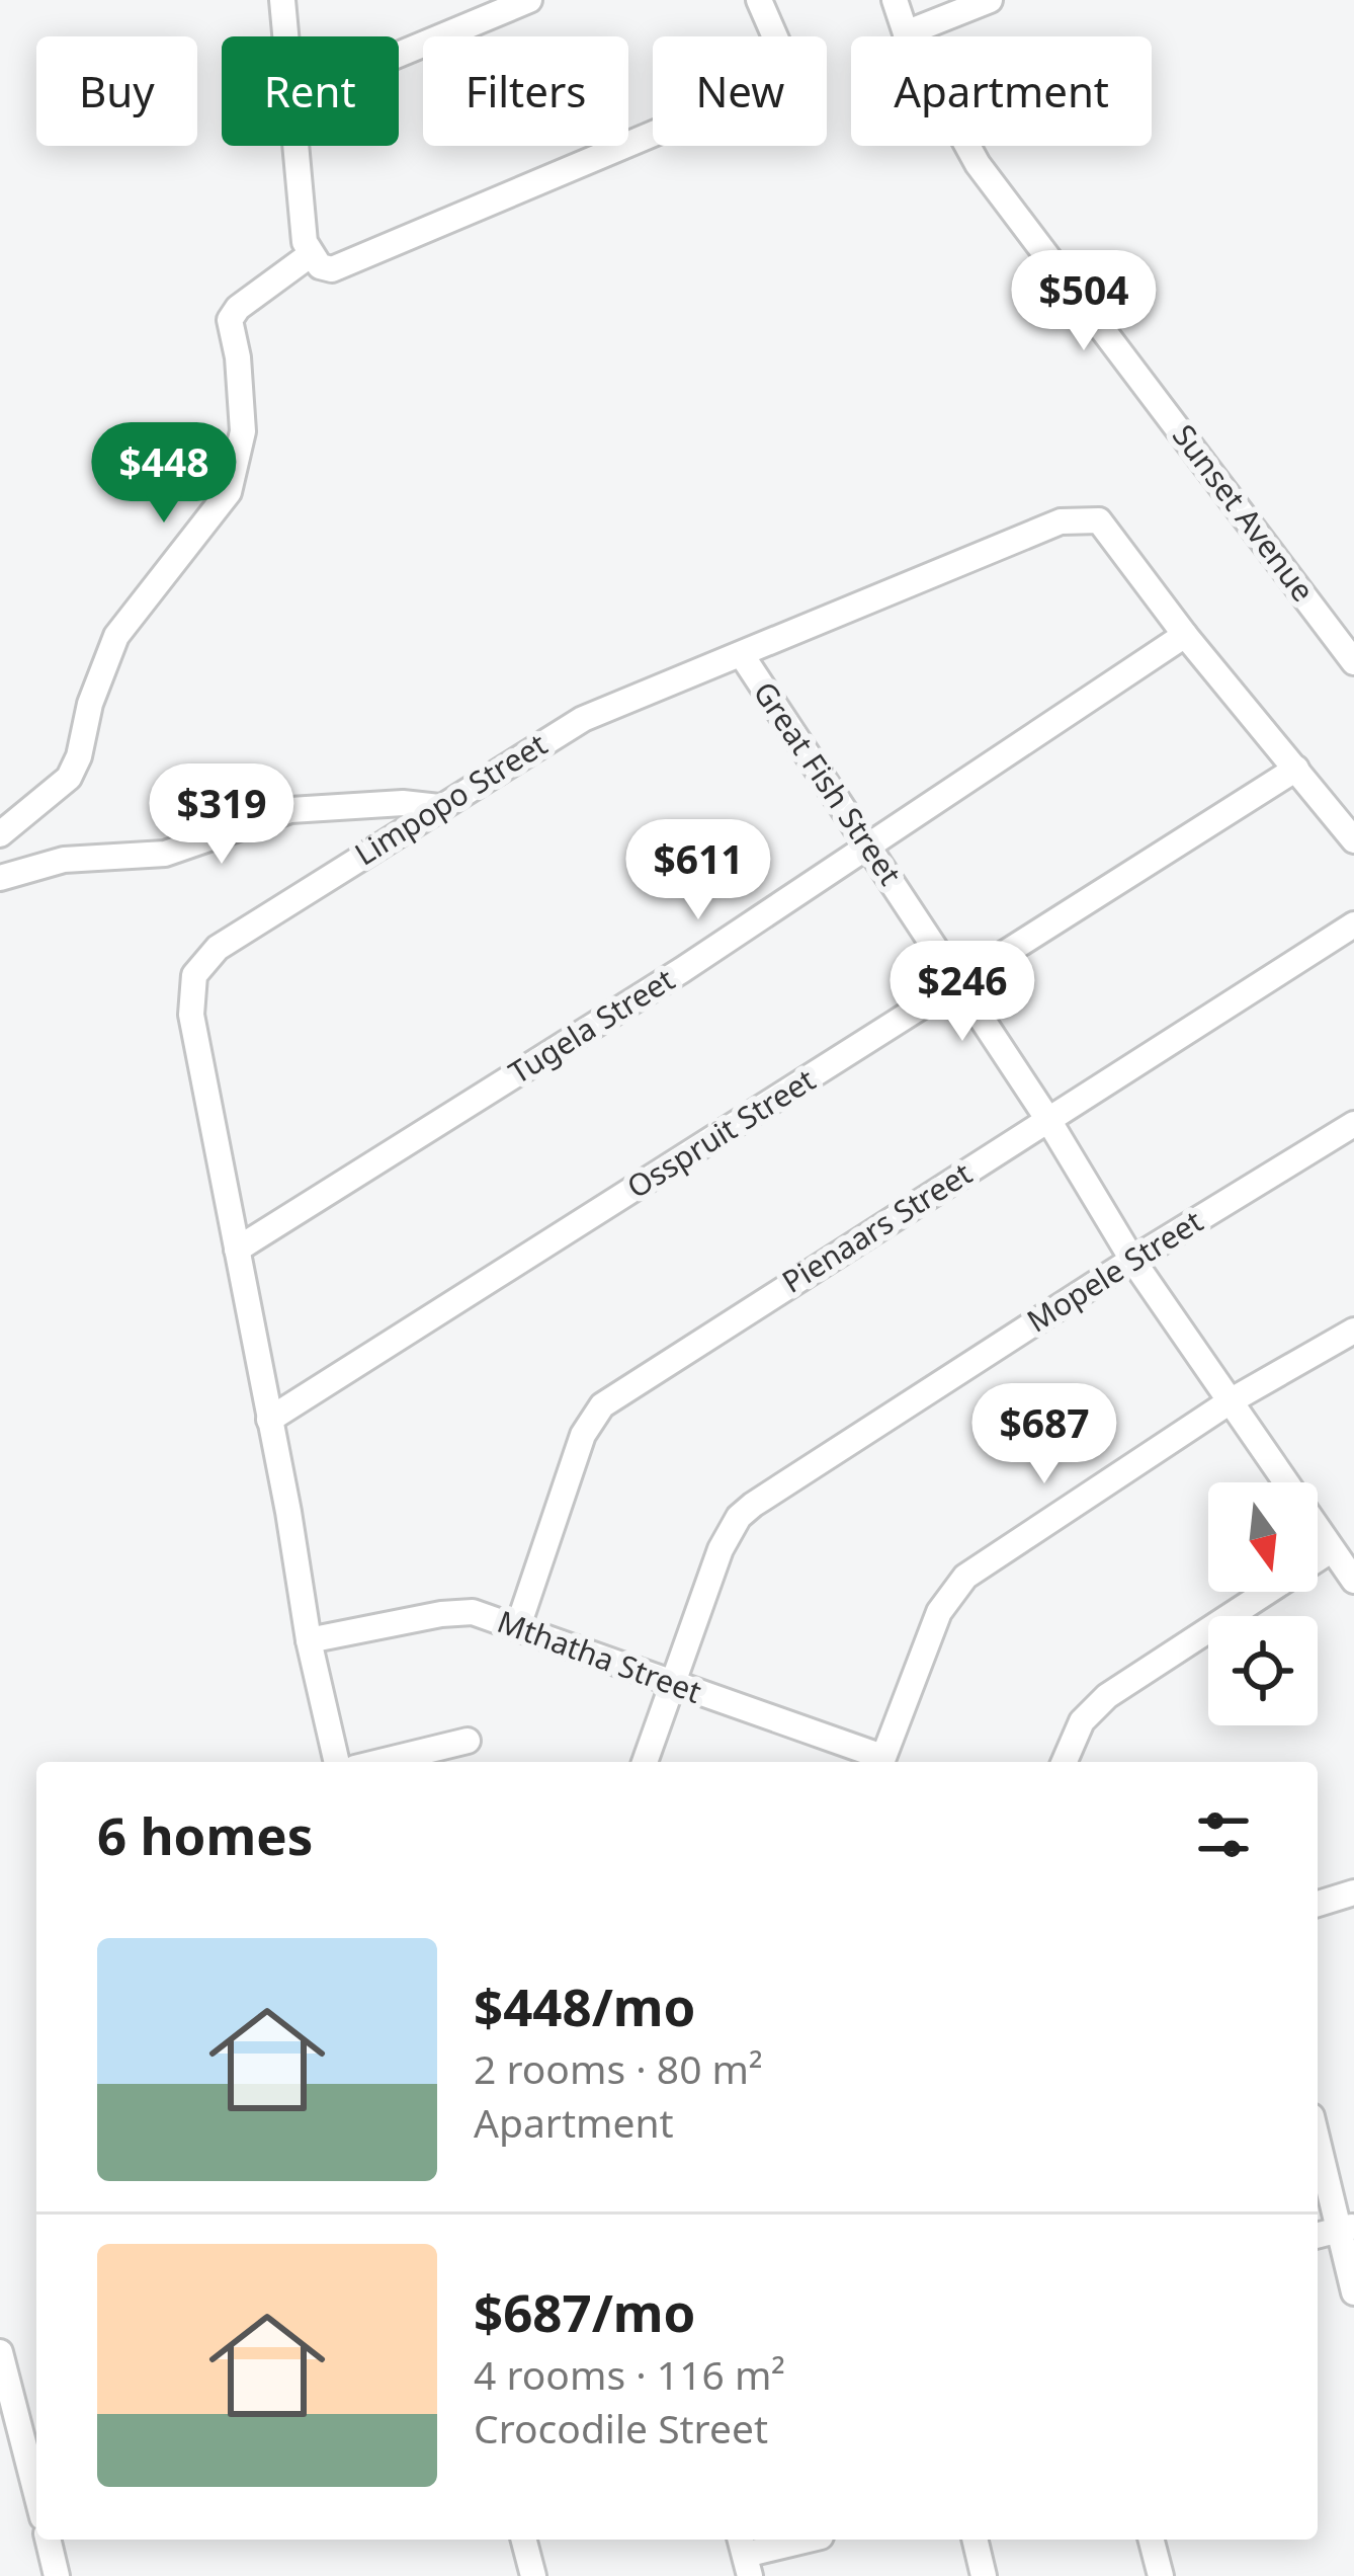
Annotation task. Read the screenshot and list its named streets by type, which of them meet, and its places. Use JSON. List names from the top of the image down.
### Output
{
  "streets": {
    "street": [
      "Sunset Avenue",
      "Great Fish Street",
      "Limpopo Street",
      "Tugela Street",
      "Osspruit Street",
      "Pienaars Street",
      "Mopele Street",
      "Mthatha Street"
    ]
  },
  "crossings": [
    ["Great Fish Street", "Limpopo Street"],
    ["Great Fish Street", "Tugela Street"],
    ["Great Fish Street", "Osspruit Street"],
    ["Great Fish Street", "Pienaars Street"],
    ["Great Fish Street", "Mopele Street"],
    ["Limpopo Street", "Tugela Street"],
    ["Limpopo Street", "Osspruit Street"],
    ["Limpopo Street", "Mthatha Street"],
    ["Pienaars Street", "Mthatha Street"],
    ["Mopele Street", "Mthatha Street"]
  ],
  "north": "bottom",
  "page": {
    "chip": [
      "Buy",
      "Rent",
      "Filters",
      "New",
      "Apartment"
    ],
    "price": [
      "$504",
      "$448",
      "$319",
      "$611",
      "$246",
      "$687"
    ],
    "heading": "6 homes",
    "list": [
      {
        "name": "$448/mo",
        "note": "2 rooms · 80 m² · Apartment"
      },
      {
        "name": "$687/mo",
        "note": "4 rooms · 116 m² · Crocodile Street"
      }
    ]
  }
}
